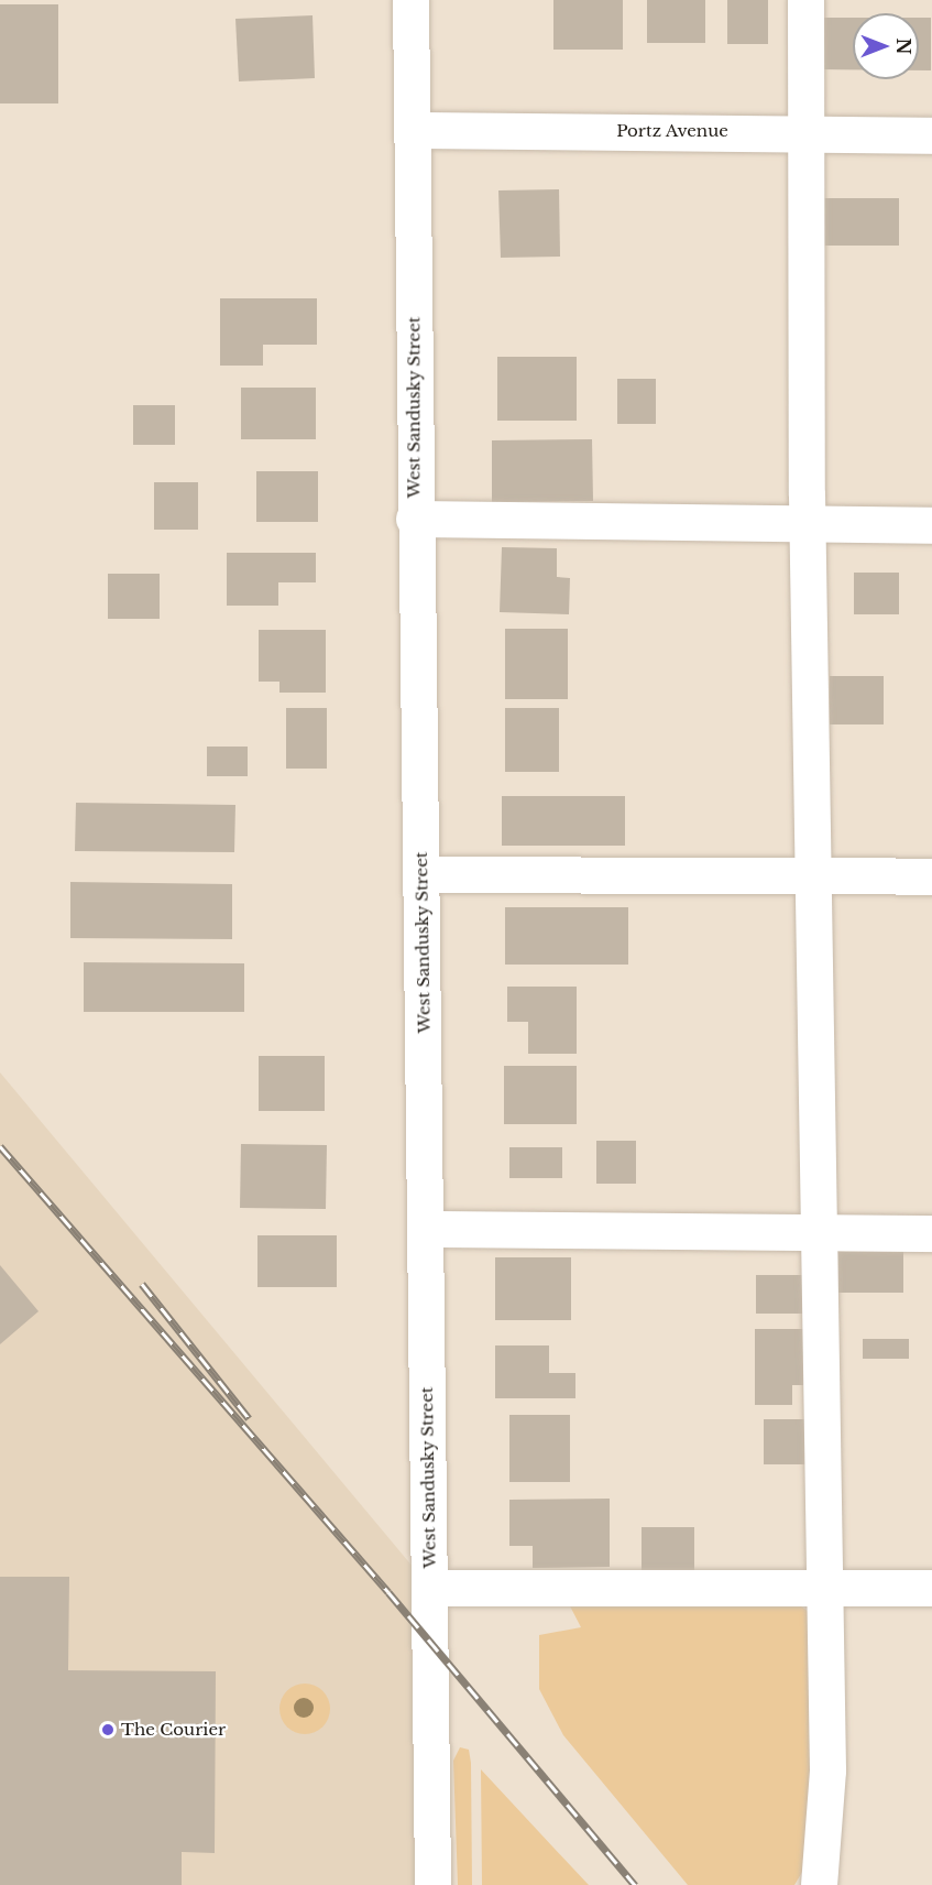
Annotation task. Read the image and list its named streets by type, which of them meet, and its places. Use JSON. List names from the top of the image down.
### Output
{
  "streets": {
    "street": ["Portz Avenue", "West Sandusky Street"]
  },
  "crossings": [
    ["Portz Avenue", "West Sandusky Street"]
  ],
  "places": ["The Courier"],
  "north": "right"
}
